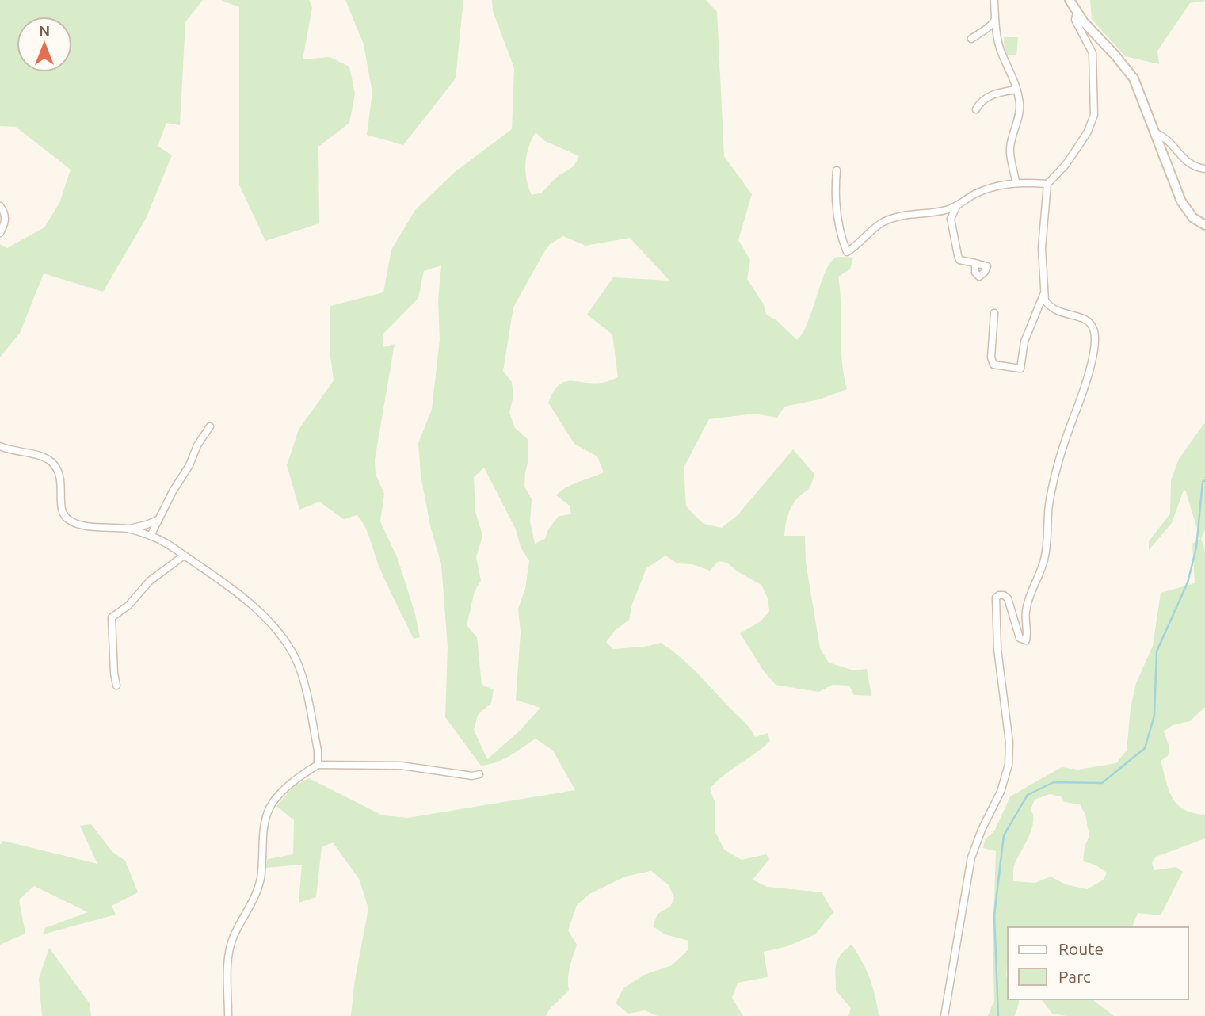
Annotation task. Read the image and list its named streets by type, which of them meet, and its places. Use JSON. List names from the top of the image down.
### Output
{
  "legend": ["Route", "Parc"],
  "north": "top"
}
